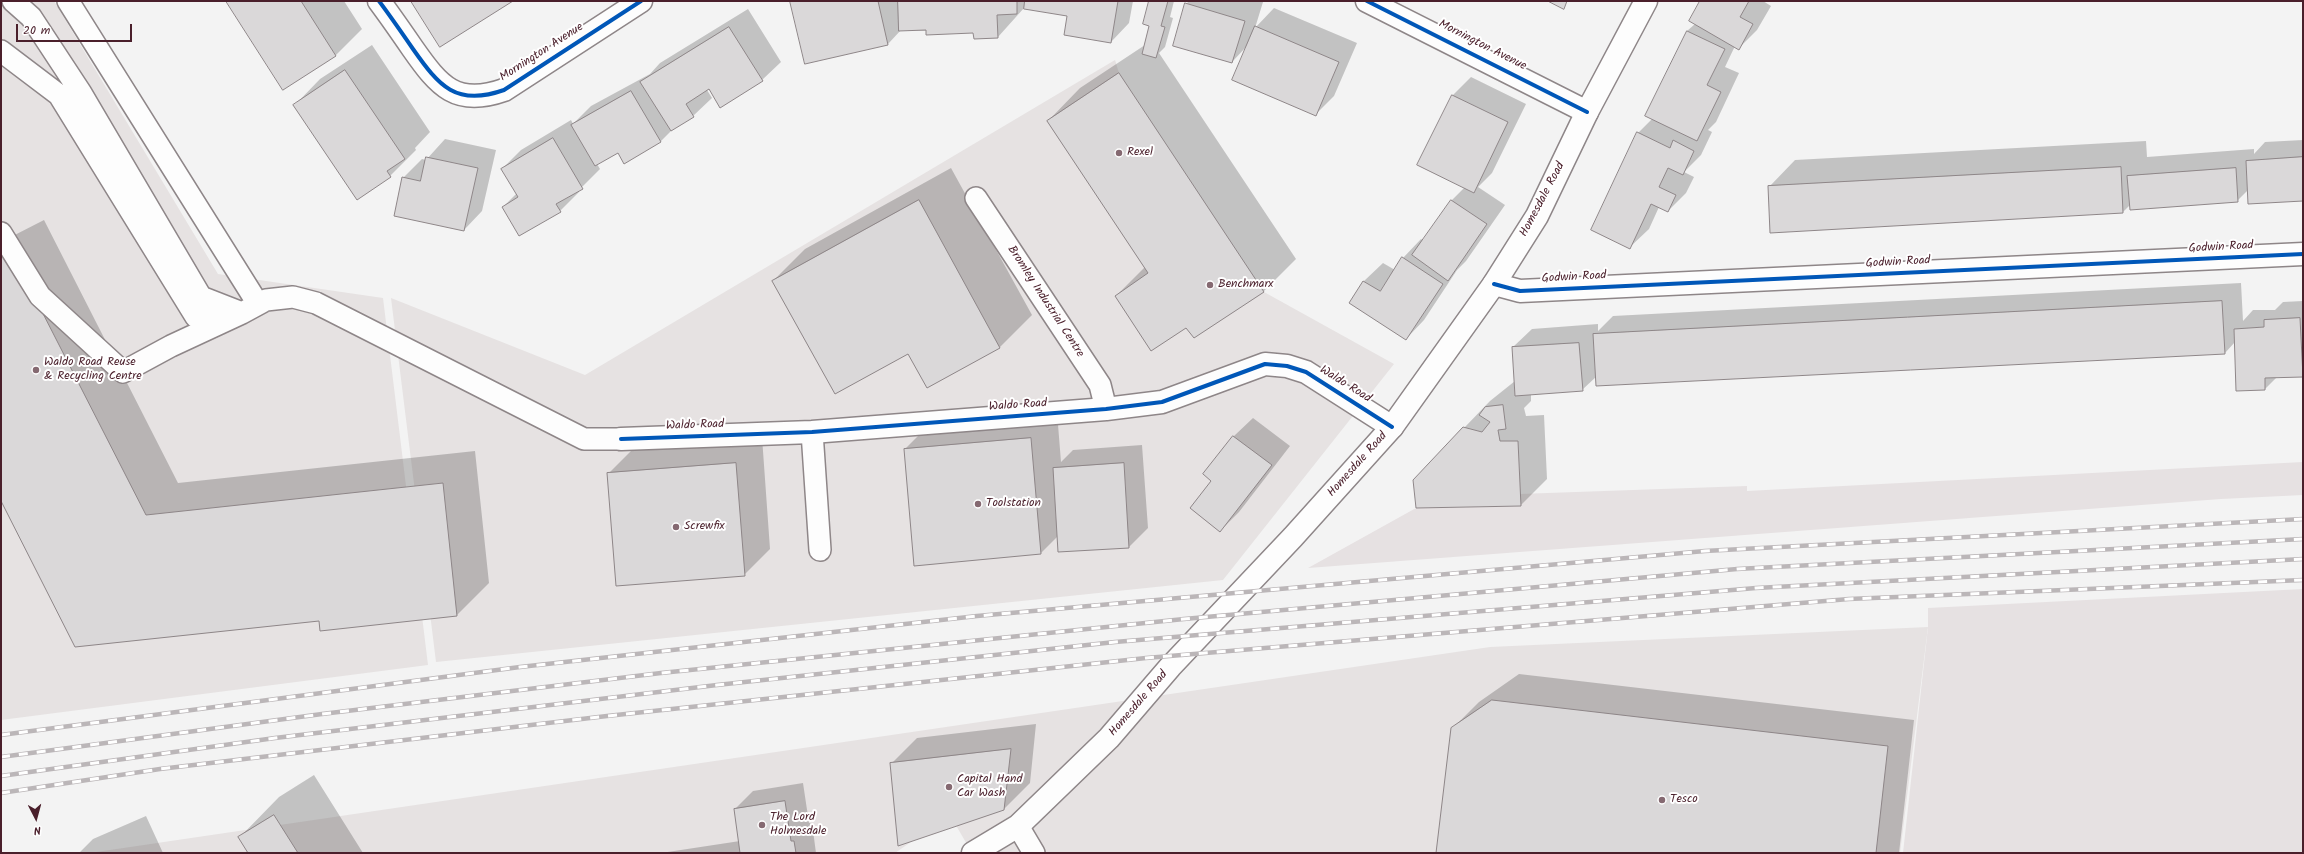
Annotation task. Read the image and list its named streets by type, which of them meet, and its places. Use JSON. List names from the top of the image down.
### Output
{
  "streets": {
    "street": [
      "Mornington Avenue",
      "Homesdale Road",
      "Godwin Road",
      "Waldo Road"
    ],
    "lane": ["Bromley Industrial Centre"]
  },
  "crossings": [
    ["Mornington Avenue", "Homesdale Road"],
    ["Homesdale Road", "Godwin Road"],
    ["Homesdale Road", "Waldo Road"],
    ["Bromley Industrial Centre", "Waldo Road"]
  ],
  "places": [
    "Rexel",
    "Benchmarx",
    "Waldo Road Reuse & Recycling Centre",
    "Toolstation",
    "Screwfix",
    "Capital Hand Car Wash",
    "Tesco",
    "The Lord Holmesdale"
  ],
  "scale_bar": "20 m",
  "north": "bottom"
}
